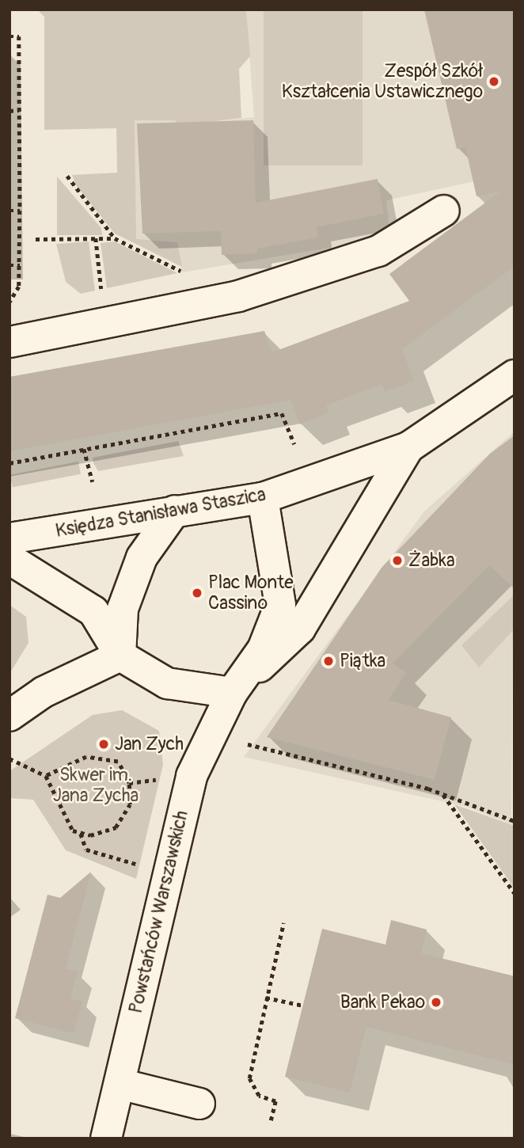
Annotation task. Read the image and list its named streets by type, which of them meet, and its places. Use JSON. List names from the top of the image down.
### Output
{
  "streets": {
    "street": ["Księdza Stanisława Staszica", "Powstańców Warszawskich"]
  },
  "crossings": [
    ["Księdza Stanisława Staszica", "Powstańców Warszawskich"]
  ],
  "parks": ["Skwer im. Jana Zycha"],
  "places": [
    "Zespół Szkół Kształcenia Ustawicznego",
    "Żabka",
    "Plac Monte Cassino",
    "Piątka",
    "Jan Zych",
    "Bank Pekao"
  ]
}
